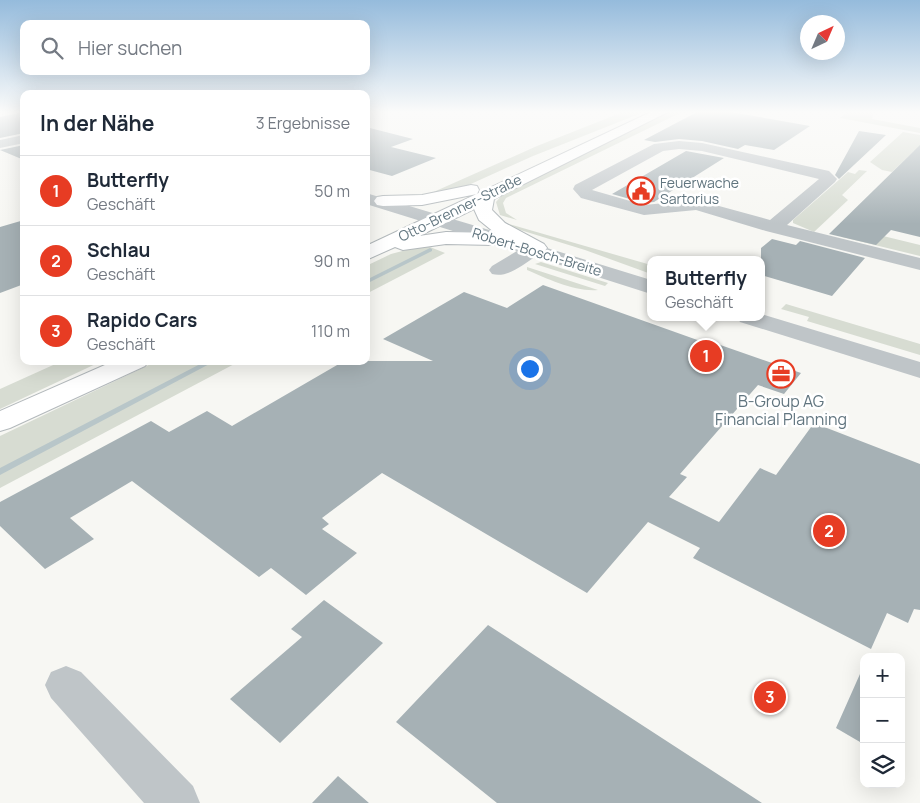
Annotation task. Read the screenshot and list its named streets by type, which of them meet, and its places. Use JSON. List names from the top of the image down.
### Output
{
  "streets": {
    "main road": ["Otto-Brenner-Straße"],
    "street": ["Robert-Bosch-Breite"]
  },
  "crossings": [
    ["Otto-Brenner-Straße", "Robert-Bosch-Breite"]
  ],
  "places": {
    "public building": ["Feuerwache Sartorius"],
    "office": ["B-Group AG Financial Planning"]
  },
  "north": "top right",
  "page": {
    "search": "Hier suchen",
    "heading": ["In der Nähe", "3 Ergebnisse"],
    "list": [
      {
        "mark": "1",
        "name": "Butterfly",
        "note": "Geschäft",
        "value": "50 m"
      },
      {
        "mark": "2",
        "name": "Schlau",
        "note": "Geschäft",
        "value": "90 m"
      },
      {
        "mark": "3",
        "name": "Rapido Cars",
        "note": "Geschäft",
        "value": "110 m"
      }
    ],
    "popup": ["Butterfly", "Geschäft"],
    "pins": ["1", "2", "3"],
    "map_buttons": ["+", "−"]
  }
}
